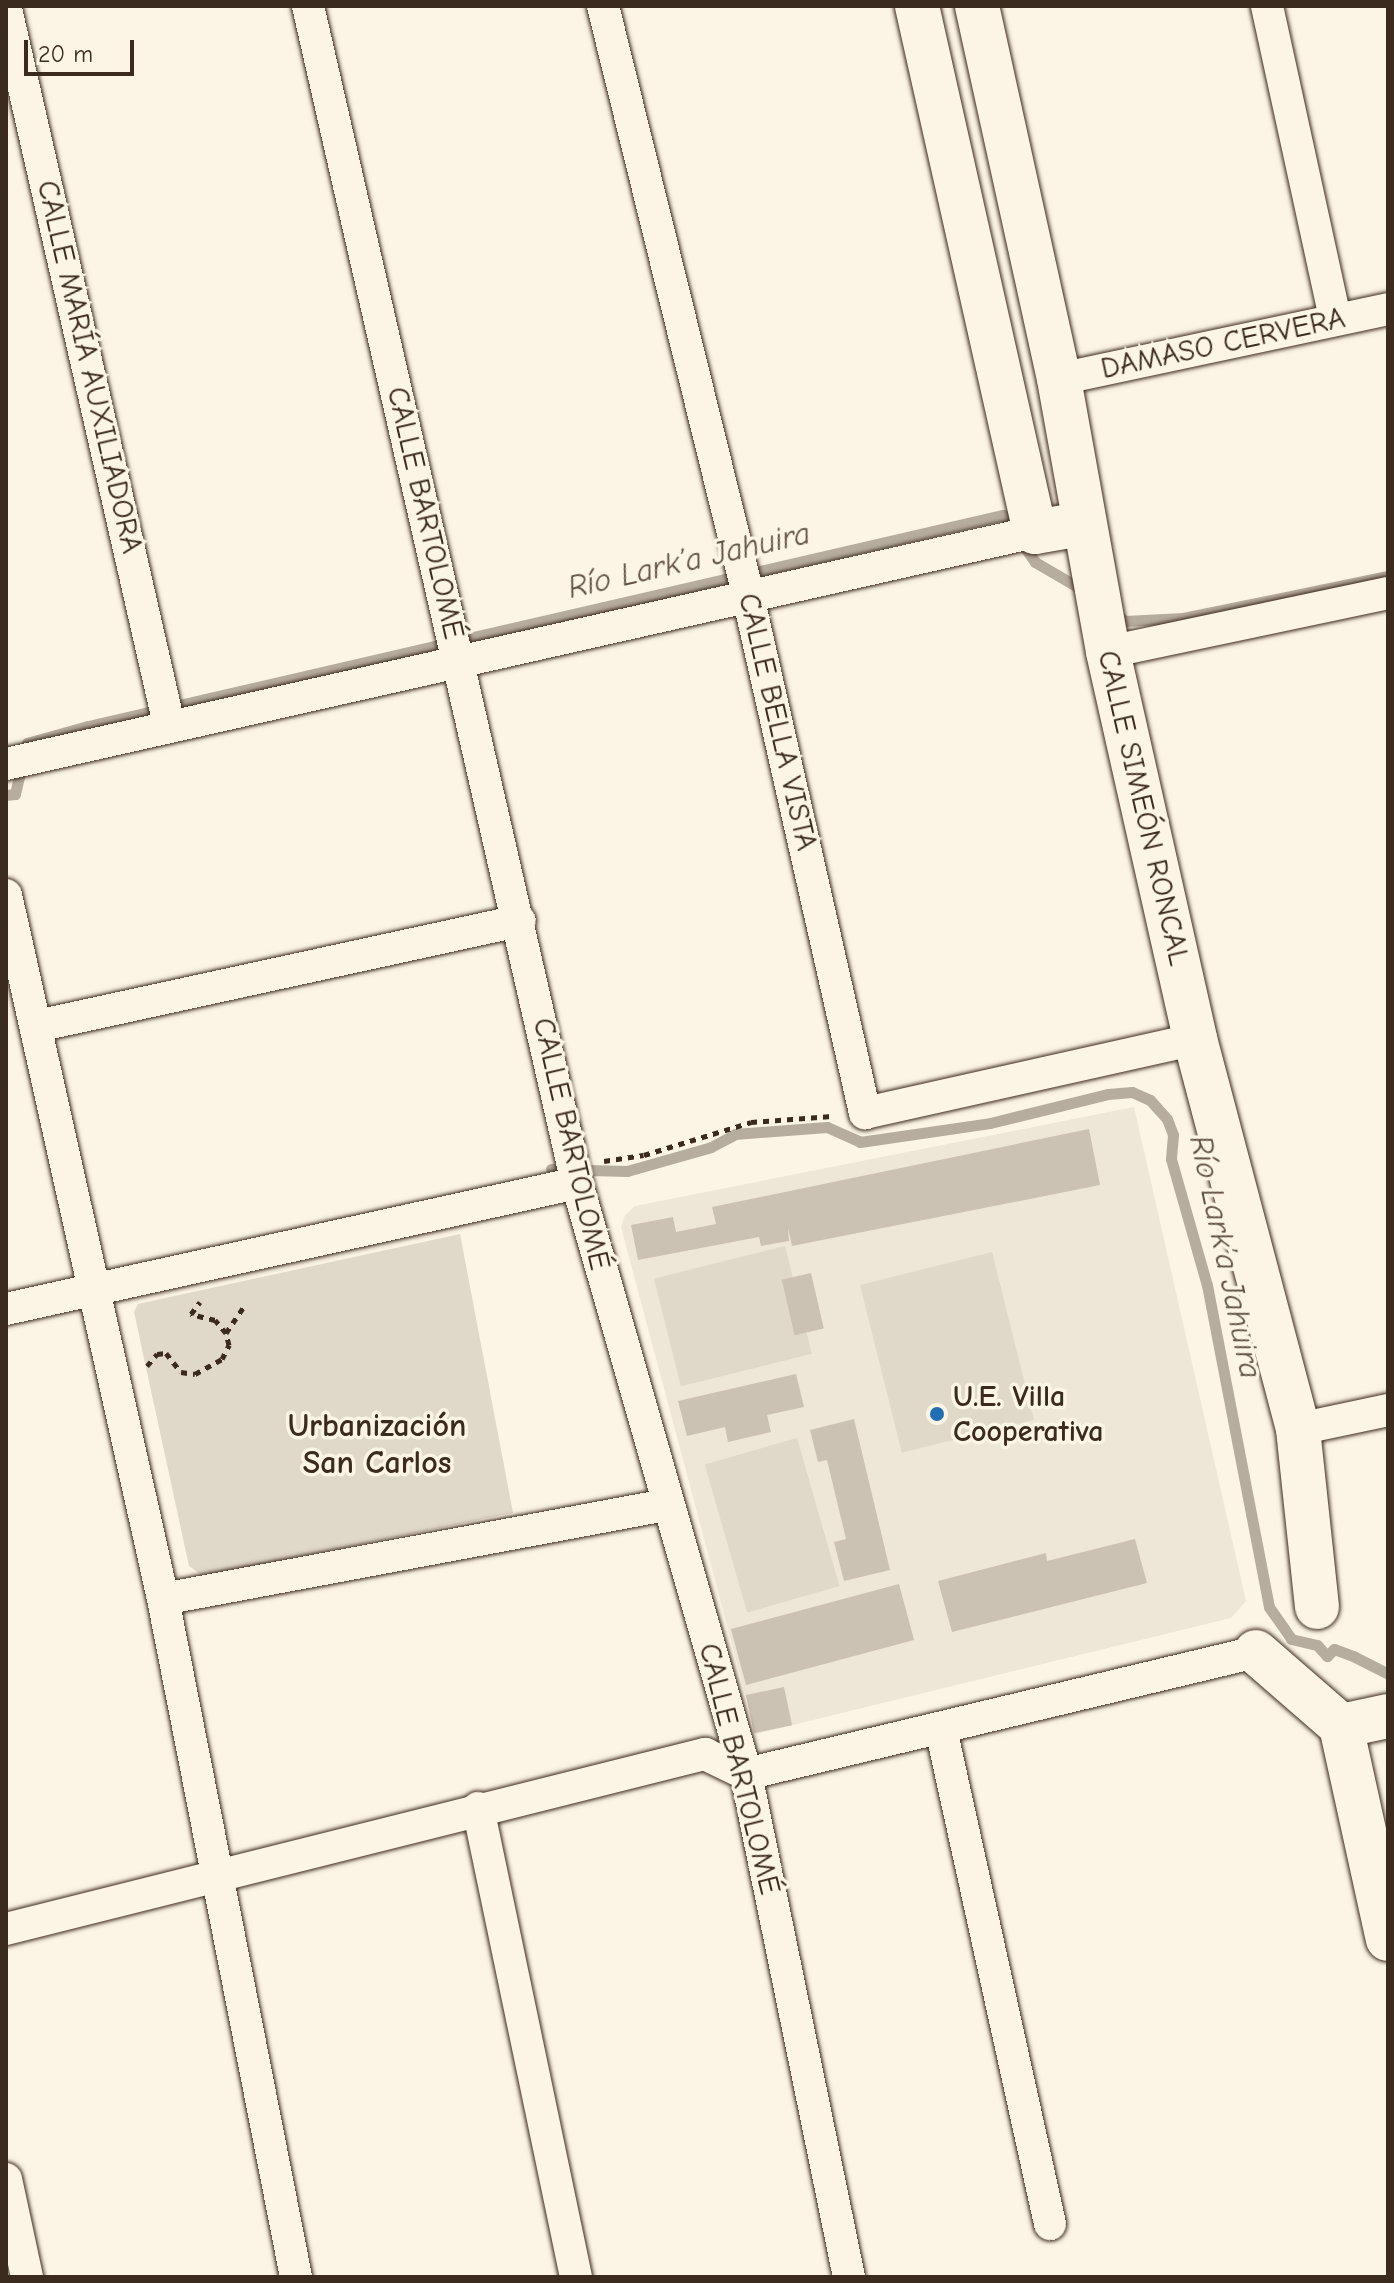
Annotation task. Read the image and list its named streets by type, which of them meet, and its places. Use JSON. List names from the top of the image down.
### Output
{
  "streets": {
    "street": [
      "DAMASO CERVERA",
      "CALLE MARÍA AUXILIADORA",
      "CALLE BARTOLOMÉ",
      "CALLE BELLA VISTA",
      "CALLE SIMEÓN RONCAL"
    ]
  },
  "crossings": [
    ["DAMASO CERVERA", "CALLE SIMEÓN RONCAL"]
  ],
  "districts": ["Urbanización San Carlos"],
  "water": ["Río Lark’a Jahuira"],
  "places": ["U.E. Villa Cooperativa"],
  "scale_bar": "20 m"
}
